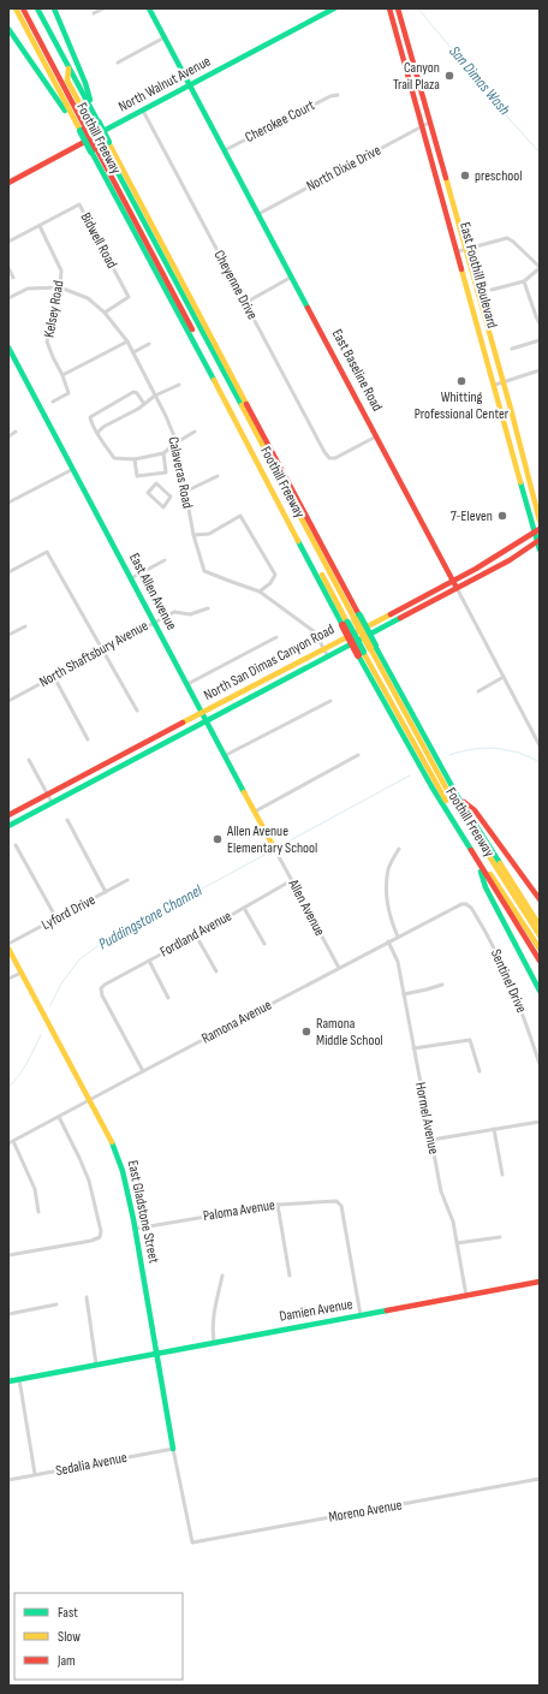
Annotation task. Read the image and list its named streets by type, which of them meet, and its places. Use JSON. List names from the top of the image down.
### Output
{
  "streets": {
    "main road": [
      "North Walnut Avenue",
      "Foothill Freeway",
      "East Foothill Boulevard",
      "East Baseline Road",
      "East Allen Avenue",
      "North San Dimas Canyon Road",
      "East Gladstone Street",
      "Damien Avenue"
    ],
    "street": [
      "Cherokee Court",
      "North Dixie Drive",
      "Bidwell Road",
      "Cheyenne Drive",
      "Kelsey Road",
      "Calaveras Road",
      "North Shaftsbury Avenue",
      "Allen Avenue",
      "Lyford Drive",
      "Fordland Avenue",
      "Sentinel Drive",
      "Ramona Avenue",
      "Hormel Avenue",
      "Paloma Avenue",
      "Sedalia Avenue",
      "Moreno Avenue"
    ]
  },
  "crossings": [
    ["North Walnut Avenue", "Cheyenne Drive"],
    ["North Walnut Avenue", "East Baseline Road"],
    ["Cherokee Court", "East Baseline Road"],
    ["North Dixie Drive", "East Foothill Boulevard"],
    ["North Dixie Drive", "East Baseline Road"],
    ["Bidwell Road", "Kelsey Road"],
    ["Bidwell Road", "Calaveras Road"],
    ["East Foothill Boulevard", "North San Dimas Canyon Road"],
    ["Cheyenne Drive", "East Baseline Road"],
    ["Kelsey Road", "Calaveras Road"],
    ["East Baseline Road", "North San Dimas Canyon Road"],
    ["Calaveras Road", "North San Dimas Canyon Road"],
    ["East Allen Avenue", "North Shaftsbury Avenue"],
    ["East Allen Avenue", "North San Dimas Canyon Road"],
    ["East Allen Avenue", "Allen Avenue"],
    ["Allen Avenue", "Fordland Avenue"],
    ["Allen Avenue", "Ramona Avenue"],
    ["Fordland Avenue", "Ramona Avenue"],
    ["Sentinel Drive", "Ramona Avenue"],
    ["Ramona Avenue", "Hormel Avenue"],
    ["Ramona Avenue", "East Gladstone Street"],
    ["Hormel Avenue", "Damien Avenue"],
    ["Paloma Avenue", "East Gladstone Street"],
    ["Paloma Avenue", "Damien Avenue"],
    ["East Gladstone Street", "Damien Avenue"],
    ["East Gladstone Street", "Sedalia Avenue"],
    ["East Gladstone Street", "Moreno Avenue"],
    ["Sedalia Avenue", "Moreno Avenue"]
  ],
  "water": ["San Dimas Wash", "Puddingstone Channel"],
  "places": [
    "Canyon Trail Plaza",
    "preschool",
    "Whitting Professional Center",
    "7-Eleven",
    "Allen Avenue Elementary School",
    "Ramona Middle School"
  ],
  "legend": ["Fast", "Slow", "Jam"]
}
